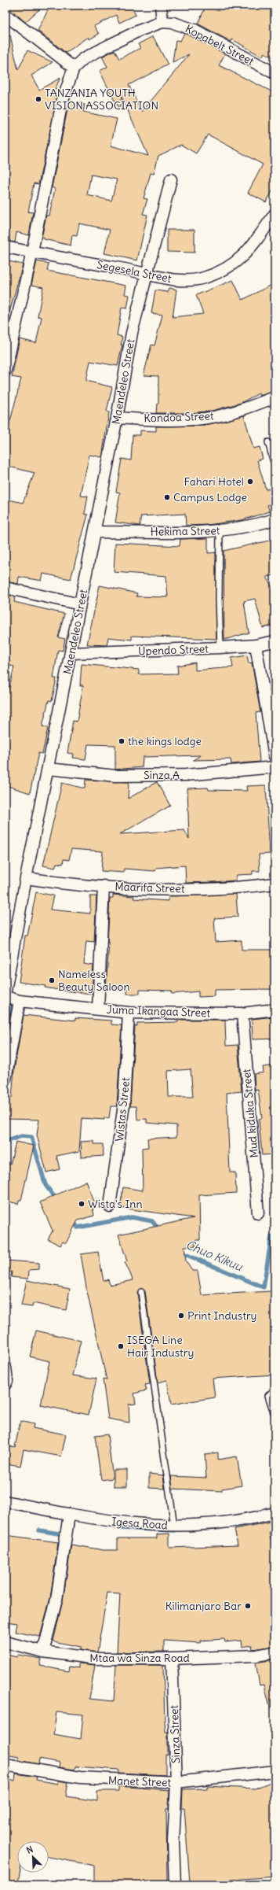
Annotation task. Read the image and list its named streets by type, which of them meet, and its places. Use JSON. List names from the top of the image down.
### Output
{
  "streets": {
    "street": [
      "Kopabelt Street",
      "Segesela Street",
      "Maendeleo Street",
      "Kondoa Street",
      "Hekima Street",
      "Upendo Street",
      "Sinza A",
      "Maarifa Street",
      "Juma Ikangaa Street",
      "Wistas Street",
      "Mud kiduka Street",
      "Igesa Road",
      "Mtaa wa Sinza Road",
      "Sinza Street",
      "Manet Street"
    ]
  },
  "crossings": [
    ["Segesela Street", "Maendeleo Street"],
    ["Maendeleo Street", "Kondoa Street"],
    ["Maendeleo Street", "Hekima Street"],
    ["Maendeleo Street", "Upendo Street"],
    ["Maendeleo Street", "Sinza A"],
    ["Maendeleo Street", "Maarifa Street"],
    ["Juma Ikangaa Street", "Wistas Street"],
    ["Juma Ikangaa Street", "Mud kiduka Street"],
    ["Mtaa wa Sinza Road", "Sinza Street"],
    ["Sinza Street", "Manet Street"]
  ],
  "water": ["Chuo Kikuu"],
  "places": [
    "TANZANIA YOUTH VISION ASSOCIATION",
    "Fahari Hotel",
    "Campus Lodge",
    "the kings lodge",
    "Nameless Beauty Saloon",
    "Wista's Inn",
    "Print Industry",
    "ISEGA Line Hair Industry",
    "Kilimanjaro Bar"
  ],
  "north": "top left"
}
